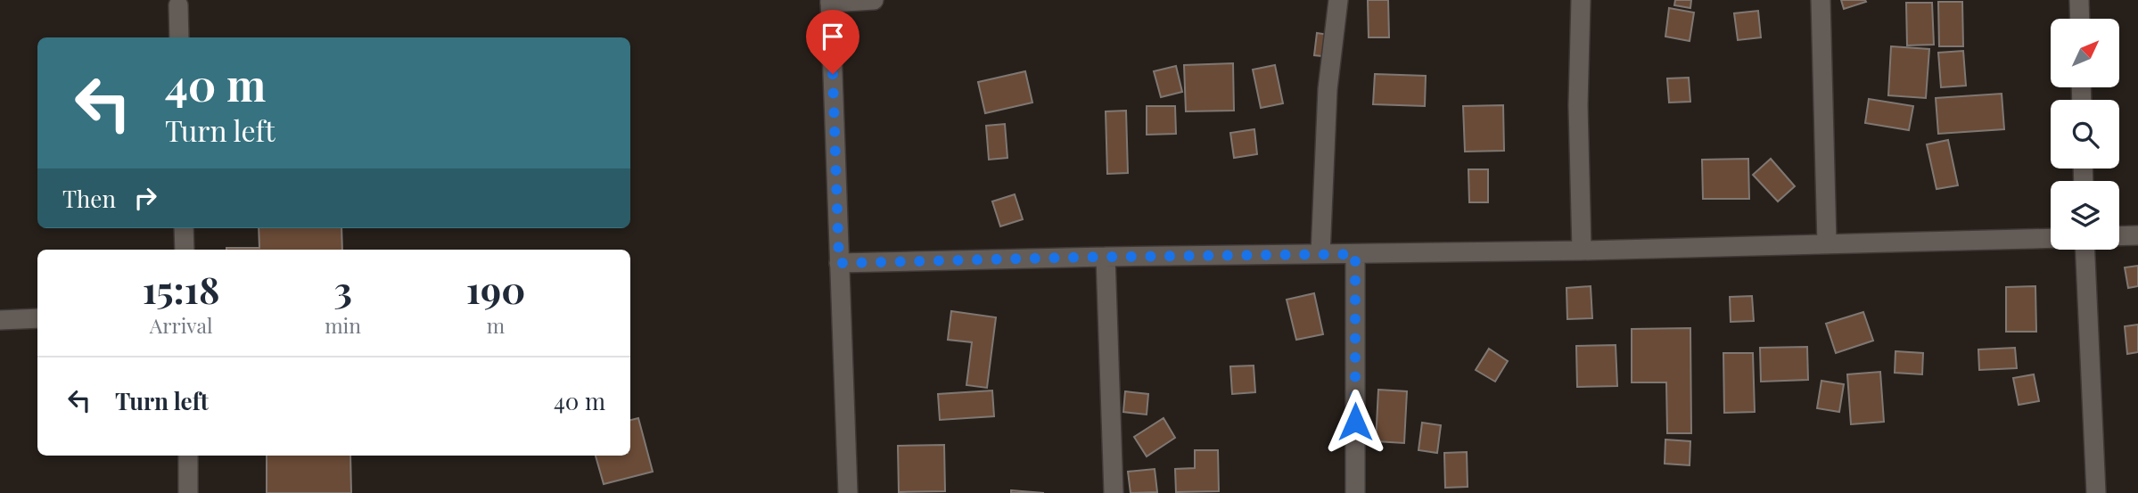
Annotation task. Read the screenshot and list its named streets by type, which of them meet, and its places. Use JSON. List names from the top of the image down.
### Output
{
  "north": "top right",
  "page": {
    "turn": ["40 m", "Turn left"],
    "then": "Then",
    "eta": [
      "15:18",
      "Arrival",
      "3",
      "min",
      "190",
      "m"
    ],
    "list": [
      {
        "name": "Turn left",
        "value": "40 m"
      }
    ]
  }
}
